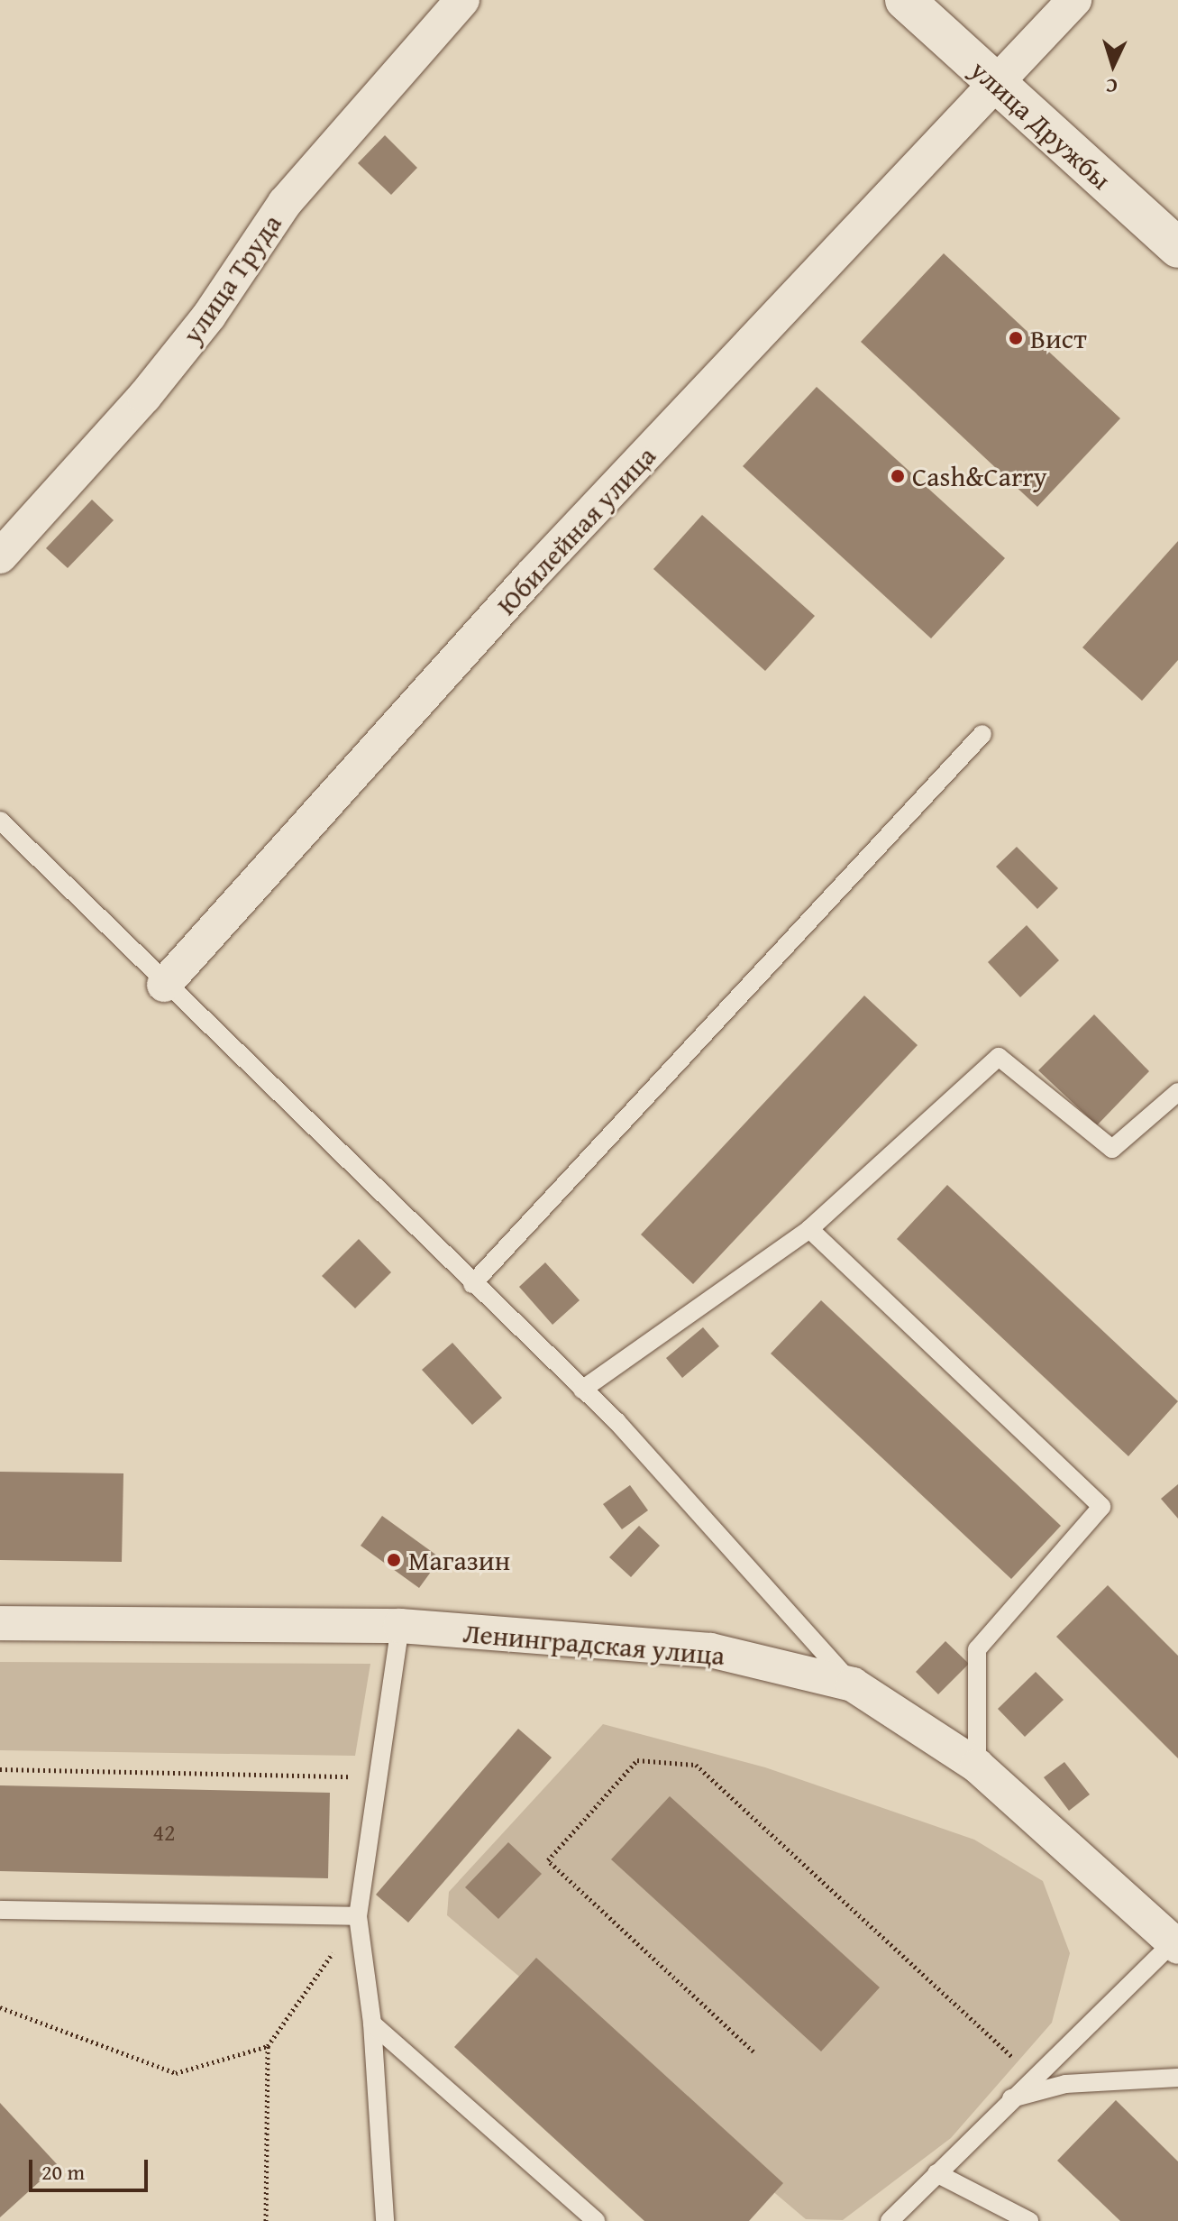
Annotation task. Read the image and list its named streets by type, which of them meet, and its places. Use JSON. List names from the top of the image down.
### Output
{
  "streets": {
    "street": [
      "улица Дружбы",
      "улица Труда",
      "Юбилейная улица",
      "Ленинградская улица"
    ]
  },
  "crossings": [
    ["улица Дружбы", "Юбилейная улица"]
  ],
  "places": ["Вист", "Cash&Carry", "Магазин"],
  "house_numbers": ["42"],
  "scale_bar": "20 m",
  "north": "bottom"
}
